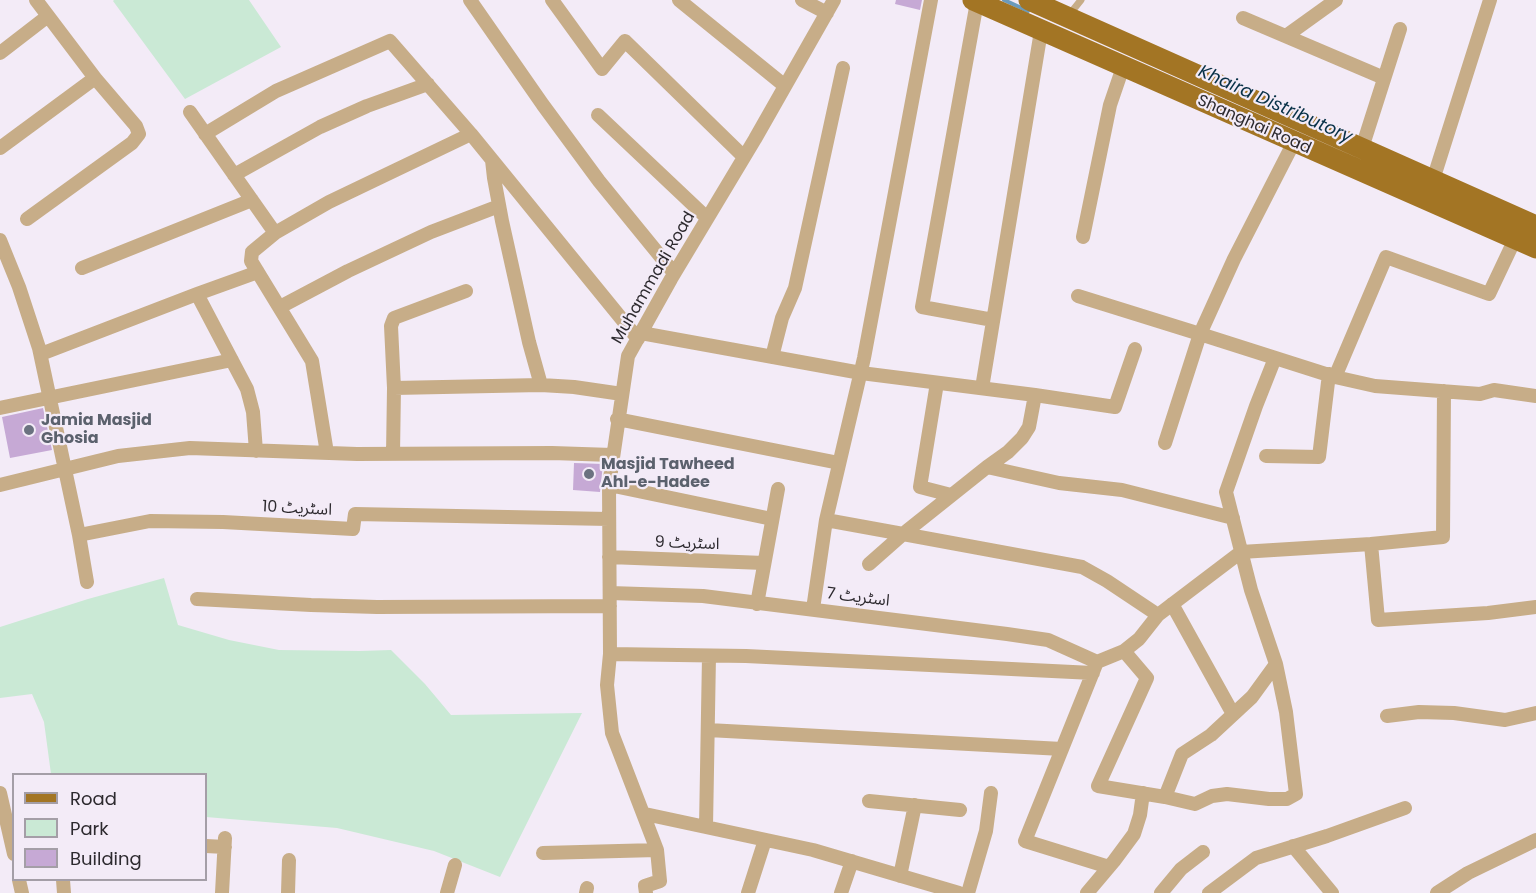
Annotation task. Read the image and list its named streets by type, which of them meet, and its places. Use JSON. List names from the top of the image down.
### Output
{
  "streets": {
    "main road": ["Shanghai Road"],
    "street": [
      "Muhammadi Road",
      "اسٹریٹ 10",
      "اسٹریٹ 9",
      "اسٹریٹ 7"
    ]
  },
  "crossings": [
    ["Muhammadi Road", "اسٹریٹ 10"],
    ["Muhammadi Road", "اسٹریٹ 9"],
    ["Muhammadi Road", "اسٹریٹ 7"]
  ],
  "water": ["Khaira Distributory"],
  "places": ["Jamia Masjid Ghosia", "Masjid Tawheed Ahl-e-Hadee"],
  "legend": ["Road", "Park", "Building"]
}
